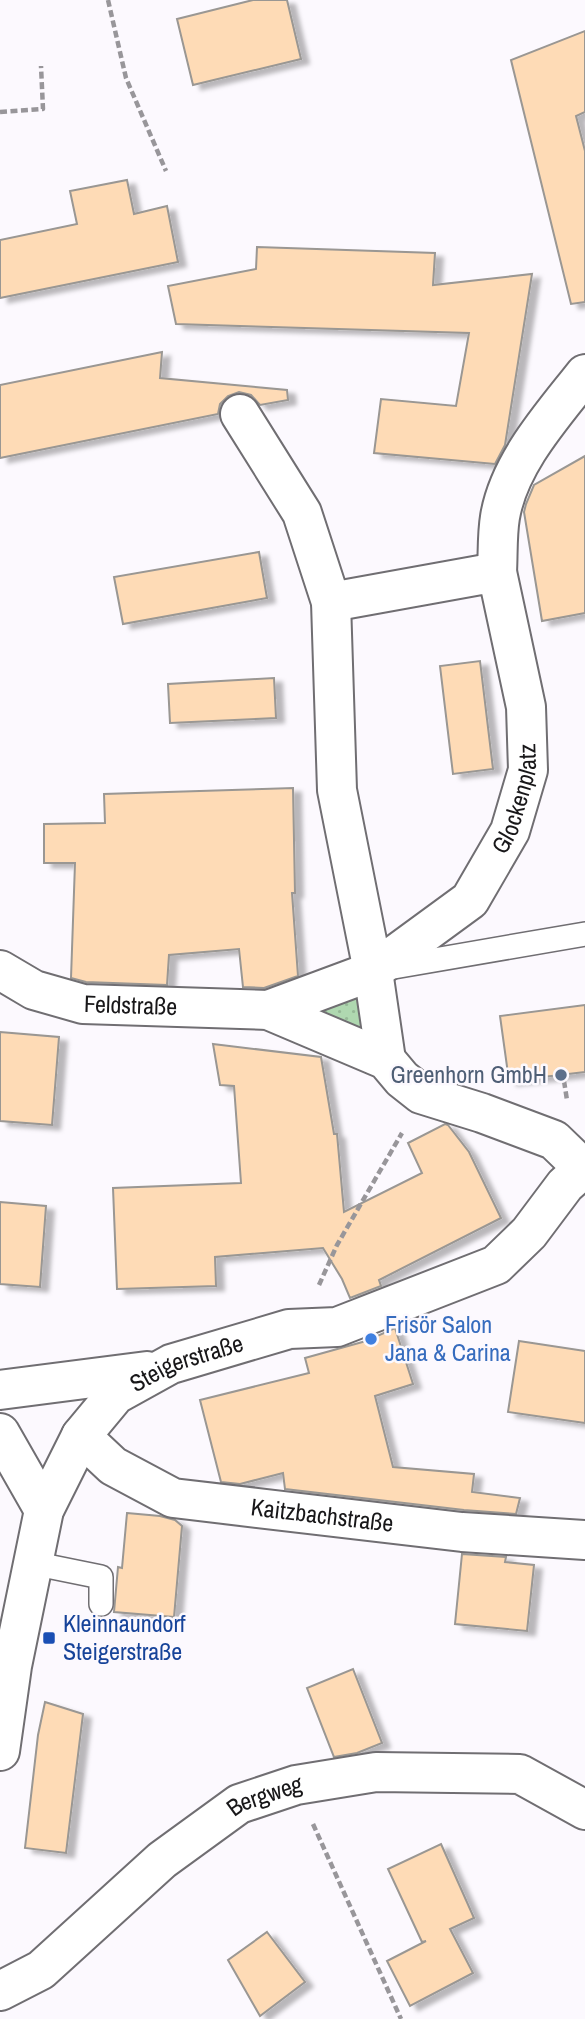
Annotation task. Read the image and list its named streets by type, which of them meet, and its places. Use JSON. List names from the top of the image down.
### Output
{
  "streets": {
    "street": [
      "Glockenplatz",
      "Feldstraße",
      "Steigerstraße",
      "Kaitzbachstraße",
      "Bergweg"
    ]
  },
  "crossings": [
    ["Glockenplatz", "Feldstraße"],
    ["Feldstraße", "Steigerstraße"],
    ["Steigerstraße", "Kaitzbachstraße"]
  ],
  "places": {
    "other": ["Greenhorn GmbH", "Frisör Salon Jana & Carina"],
    "transit": ["Kleinnaundorf Steigerstraße"]
  }
}
